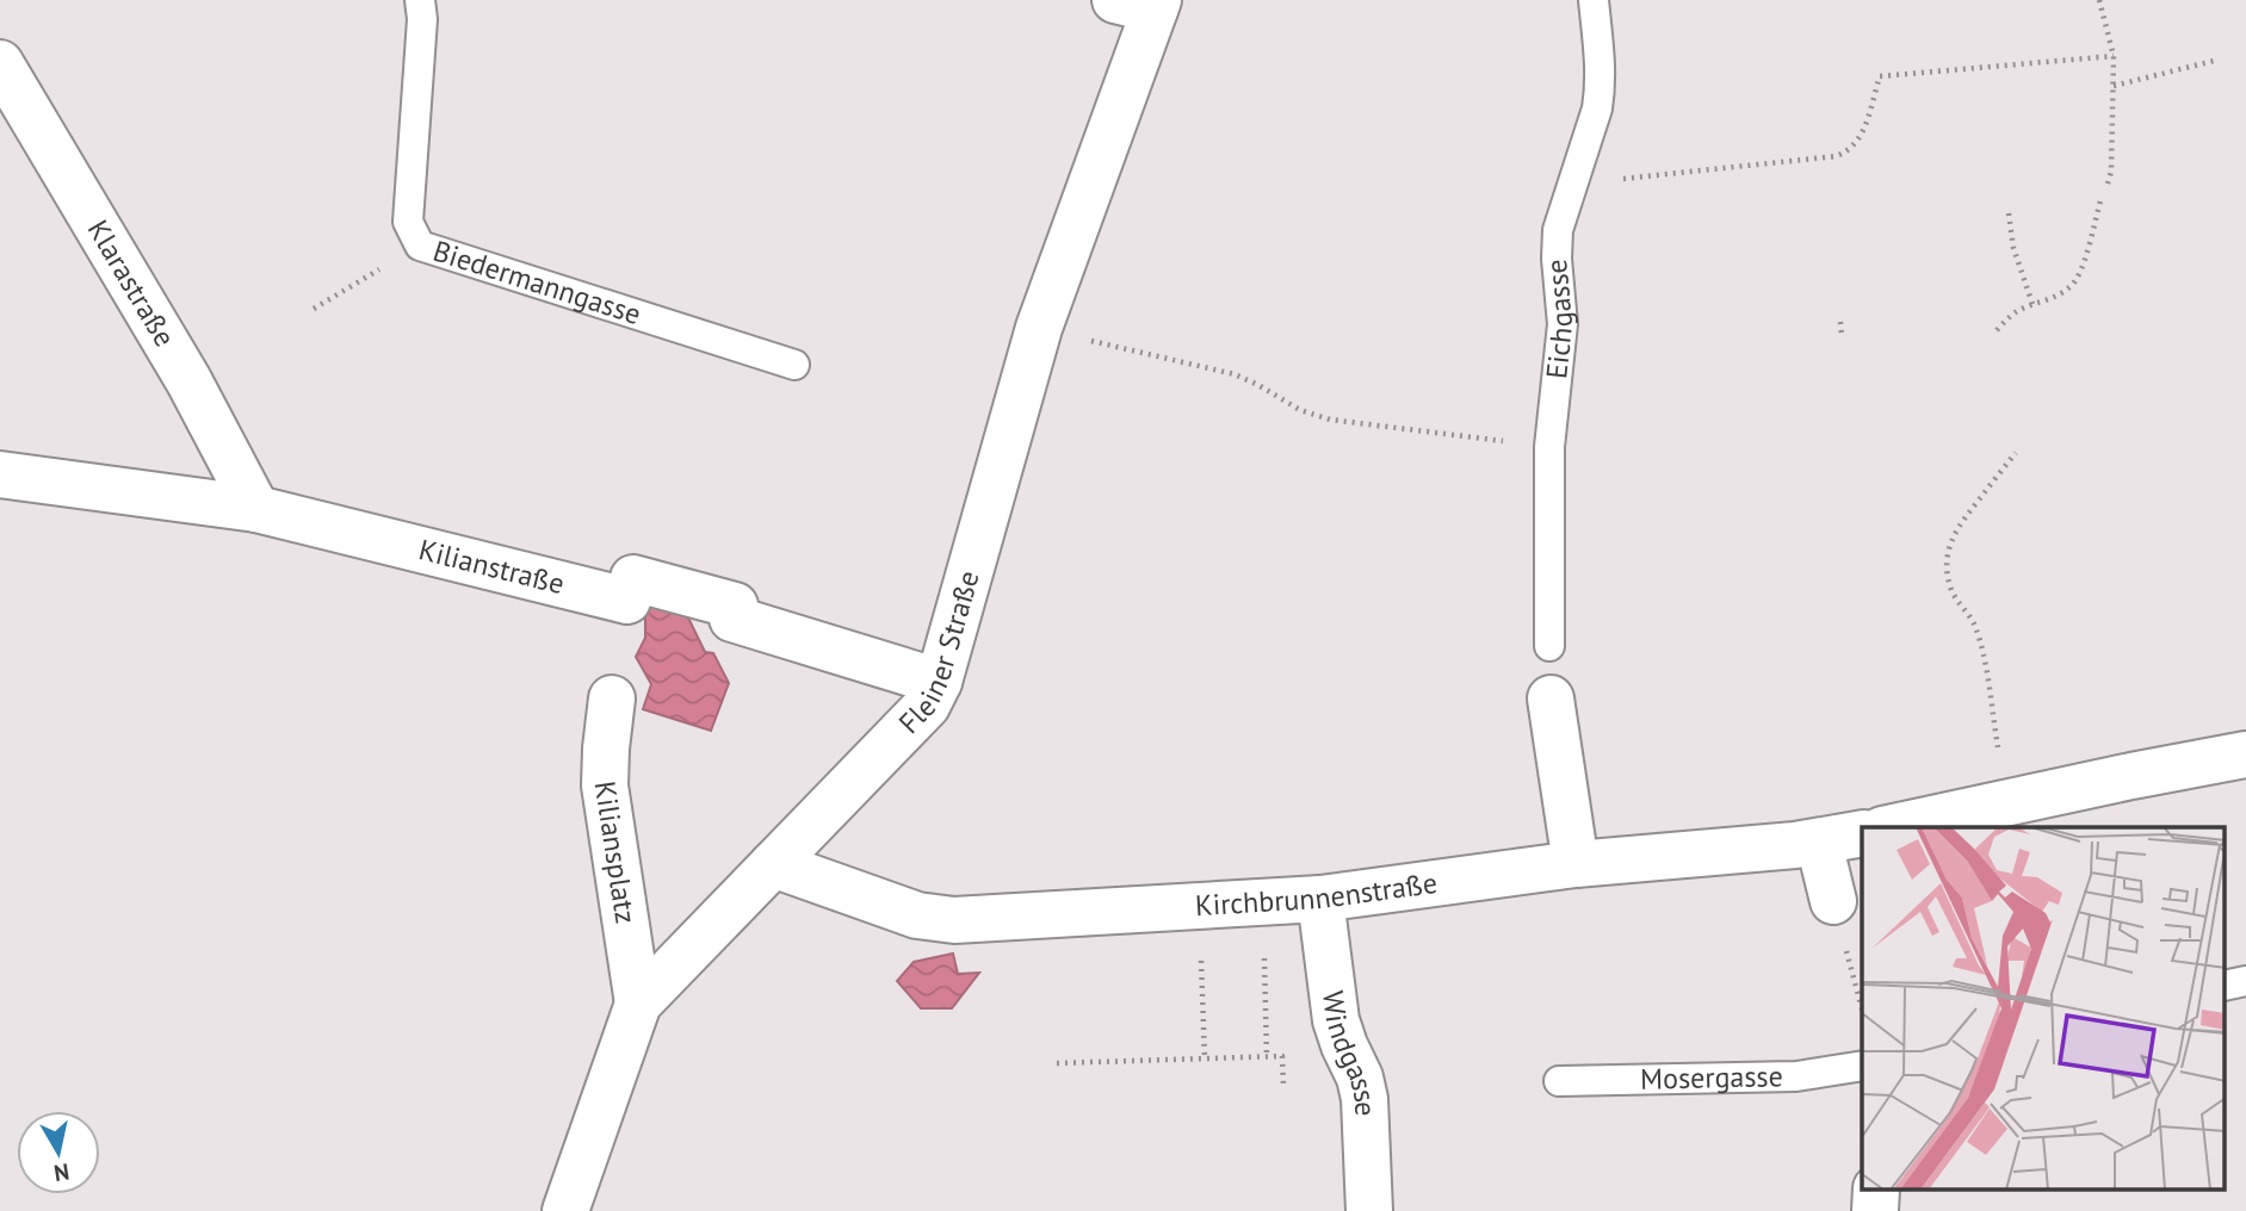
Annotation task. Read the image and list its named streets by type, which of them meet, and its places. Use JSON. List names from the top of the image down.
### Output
{
  "streets": {
    "street": [
      "Klarastraße",
      "Kilianstraße",
      "Fleiner Straße",
      "Kiliansplatz",
      "Kirchbrunnenstraße",
      "Windgasse"
    ],
    "lane": ["Biedermanngasse", "Eichgasse", "Mosergasse"]
  },
  "crossings": [
    ["Klarastraße", "Kilianstraße"],
    ["Kilianstraße", "Fleiner Straße"],
    ["Fleiner Straße", "Kiliansplatz"],
    ["Fleiner Straße", "Kirchbrunnenstraße"],
    ["Kirchbrunnenstraße", "Windgasse"]
  ],
  "north": "bottom"
}
